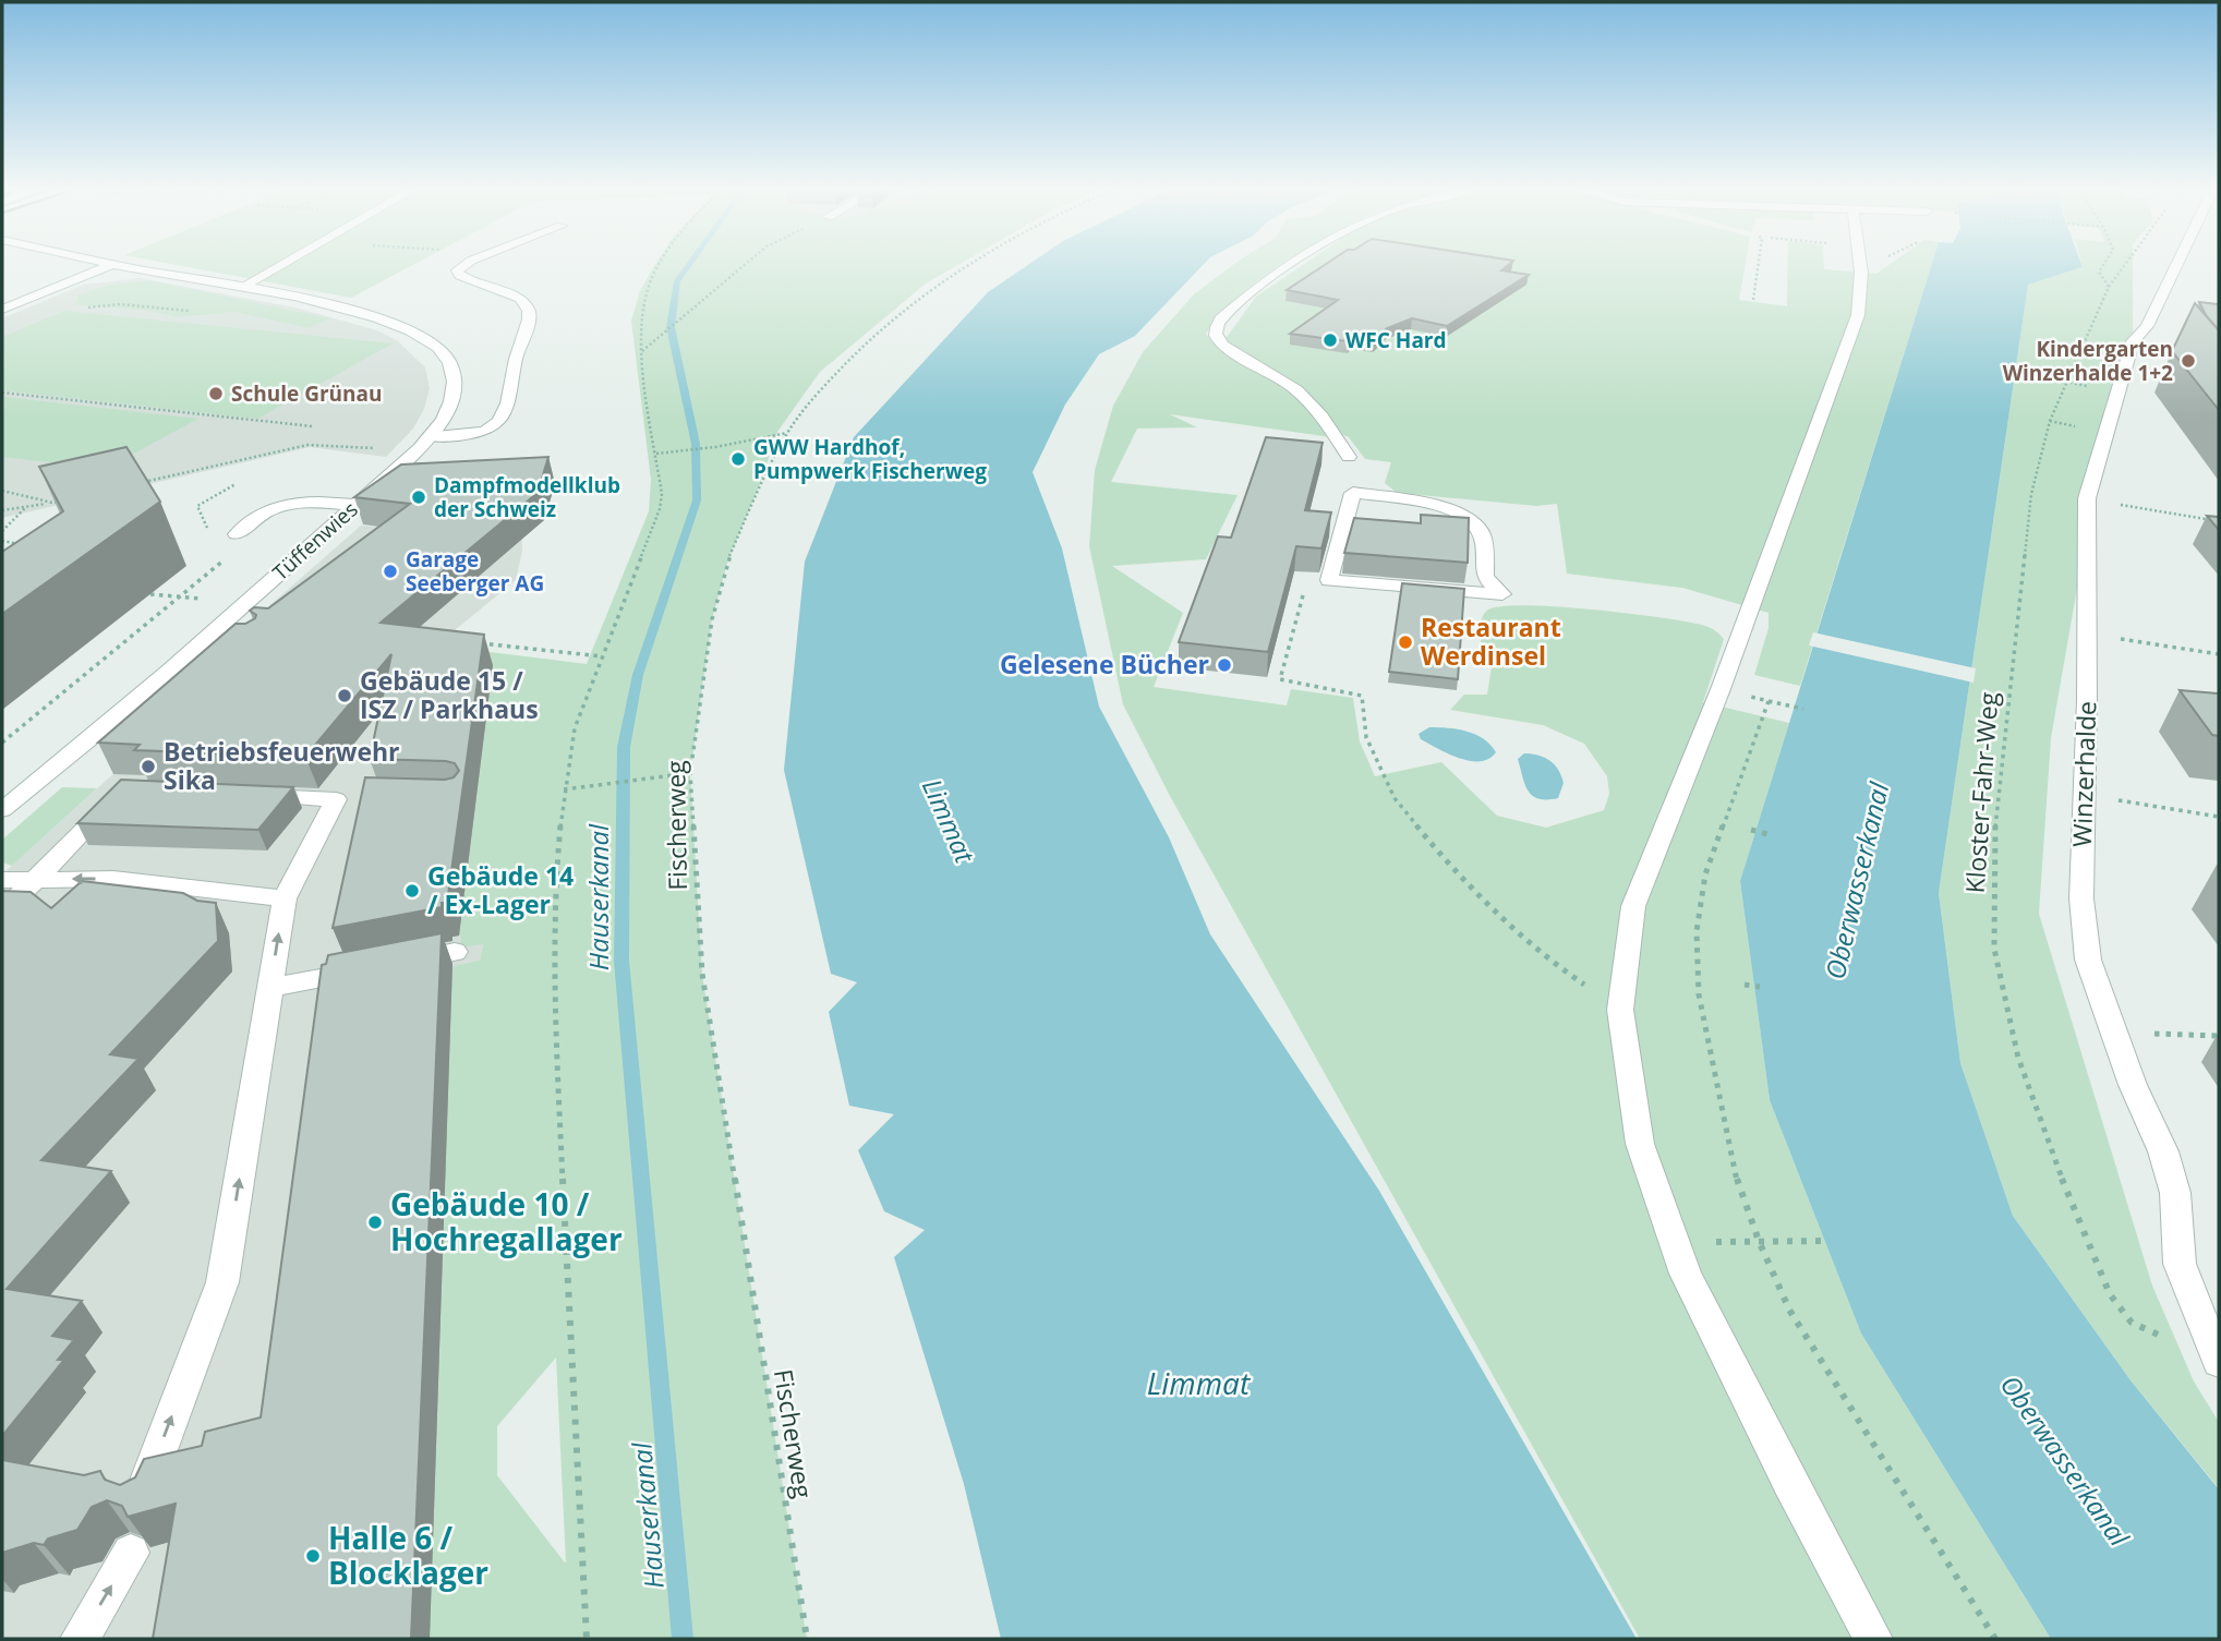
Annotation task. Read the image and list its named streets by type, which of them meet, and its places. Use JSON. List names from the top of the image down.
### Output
{
  "streets": {
    "street": ["Tüffenwies", "Winzerhalde"],
    "path": ["Kloster-Fahr-Weg", "Fischerweg"]
  },
  "crossings": [
    ["Winzerhalde", "Kloster-Fahr-Weg"]
  ],
  "water": ["Limmat", "Oberwasserkanal", "Hauserkanal"],
  "places": [
    "WFC Hard",
    "Kindergarten Winzerhalde 1+2",
    "Schule Grünau",
    "GWW Hardhof, Pumpwerk Fischerweg",
    "Dampfmodellklub der Schweiz",
    "Garage Seeberger AG",
    "Restaurant Werdinsel",
    "Gelesene Bücher",
    "Gebäude 15 / ISZ / Parkhaus",
    "Betriebsfeuerwehr Sika",
    "Gebäude 14 / Ex-Lager",
    "Gebäude 10 / Hochregallager",
    "Halle 6 / Blocklager"
  ]
}
